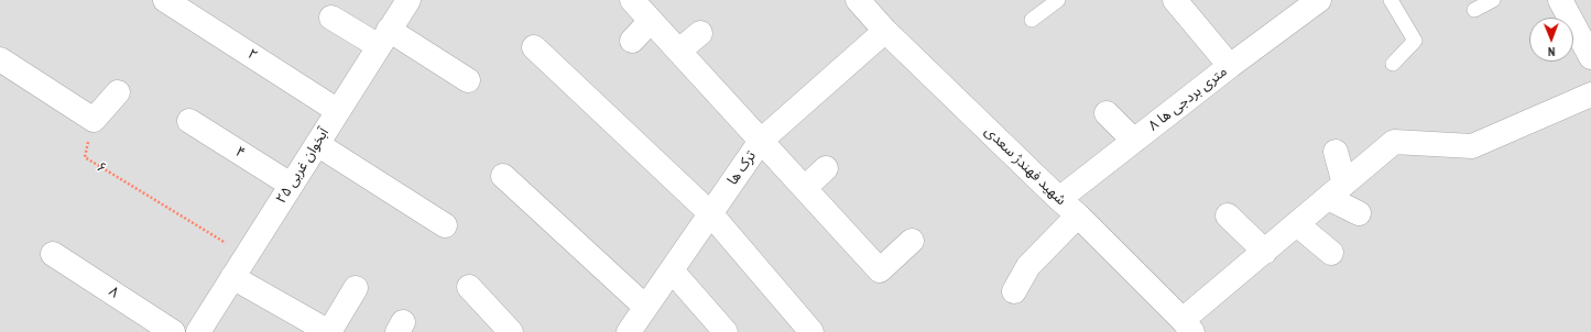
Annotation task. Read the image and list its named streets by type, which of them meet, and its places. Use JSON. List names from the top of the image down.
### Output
{
  "streets": {
    "street": [
      "۲",
      "۸ متری بردجی ها",
      "۴",
      "آبخوان غربی ۲۵",
      "شهید فهندژ سعدی",
      "ترک ها",
      "۸"
    ],
    "path": ["۶"]
  },
  "crossings": [
    ["۲", "آبخوان غربی ۲۵"],
    ["۸ متری بردجی ها", "شهید فهندژ سعدی"],
    ["۴", "آبخوان غربی ۲۵"],
    ["آبخوان غربی ۲۵", "۶"],
    ["شهید فهندژ سعدی", "ترک ها"]
  ],
  "north": "bottom"
}
